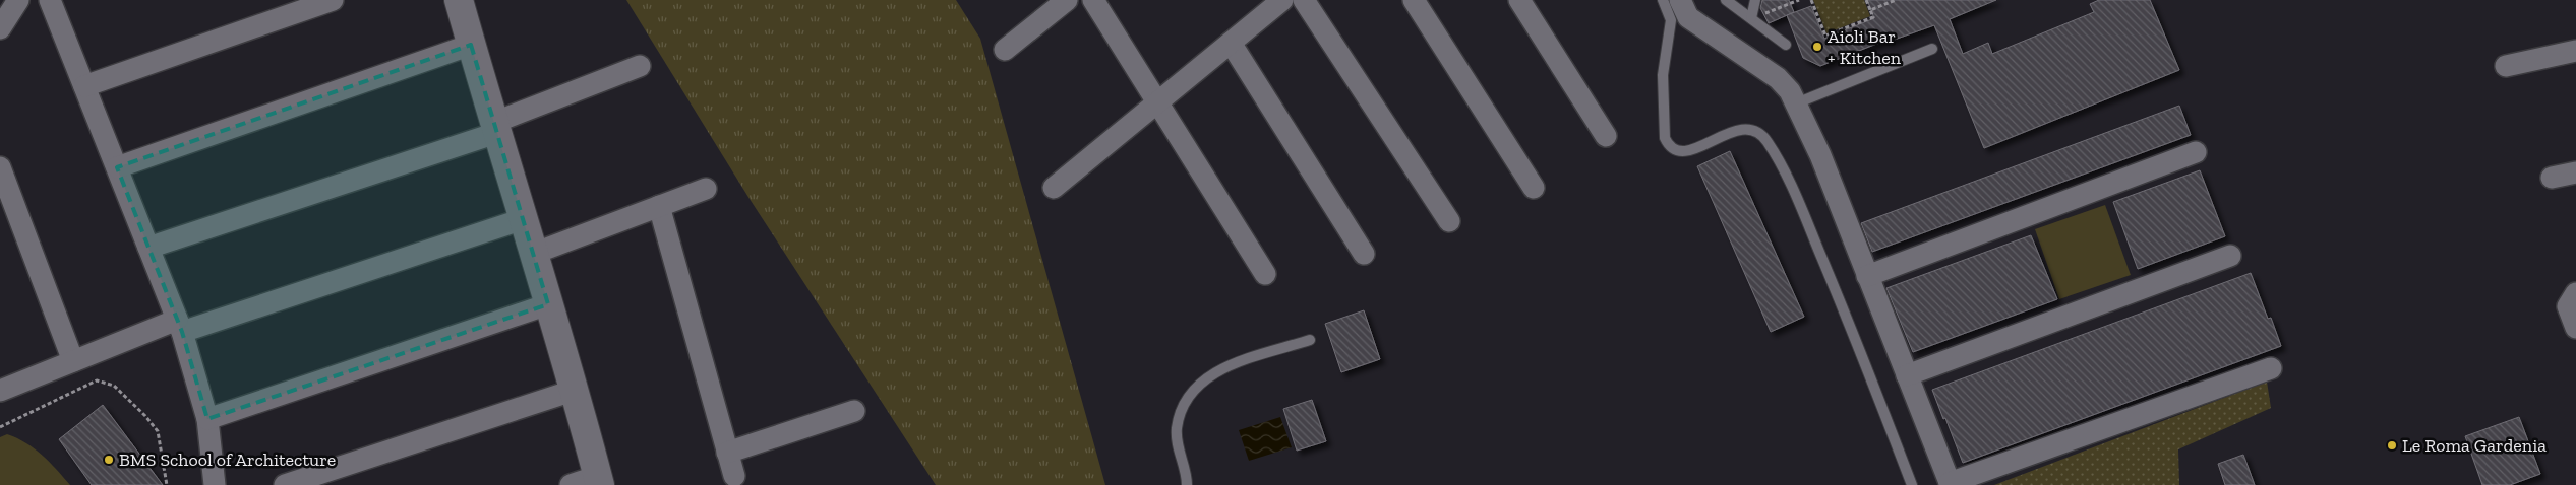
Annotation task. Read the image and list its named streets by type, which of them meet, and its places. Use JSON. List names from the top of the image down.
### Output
{
  "places": ["Aioli Bar + Kitchen", "Le Roma Gardenia", "BMS School of Architecture"]
}
